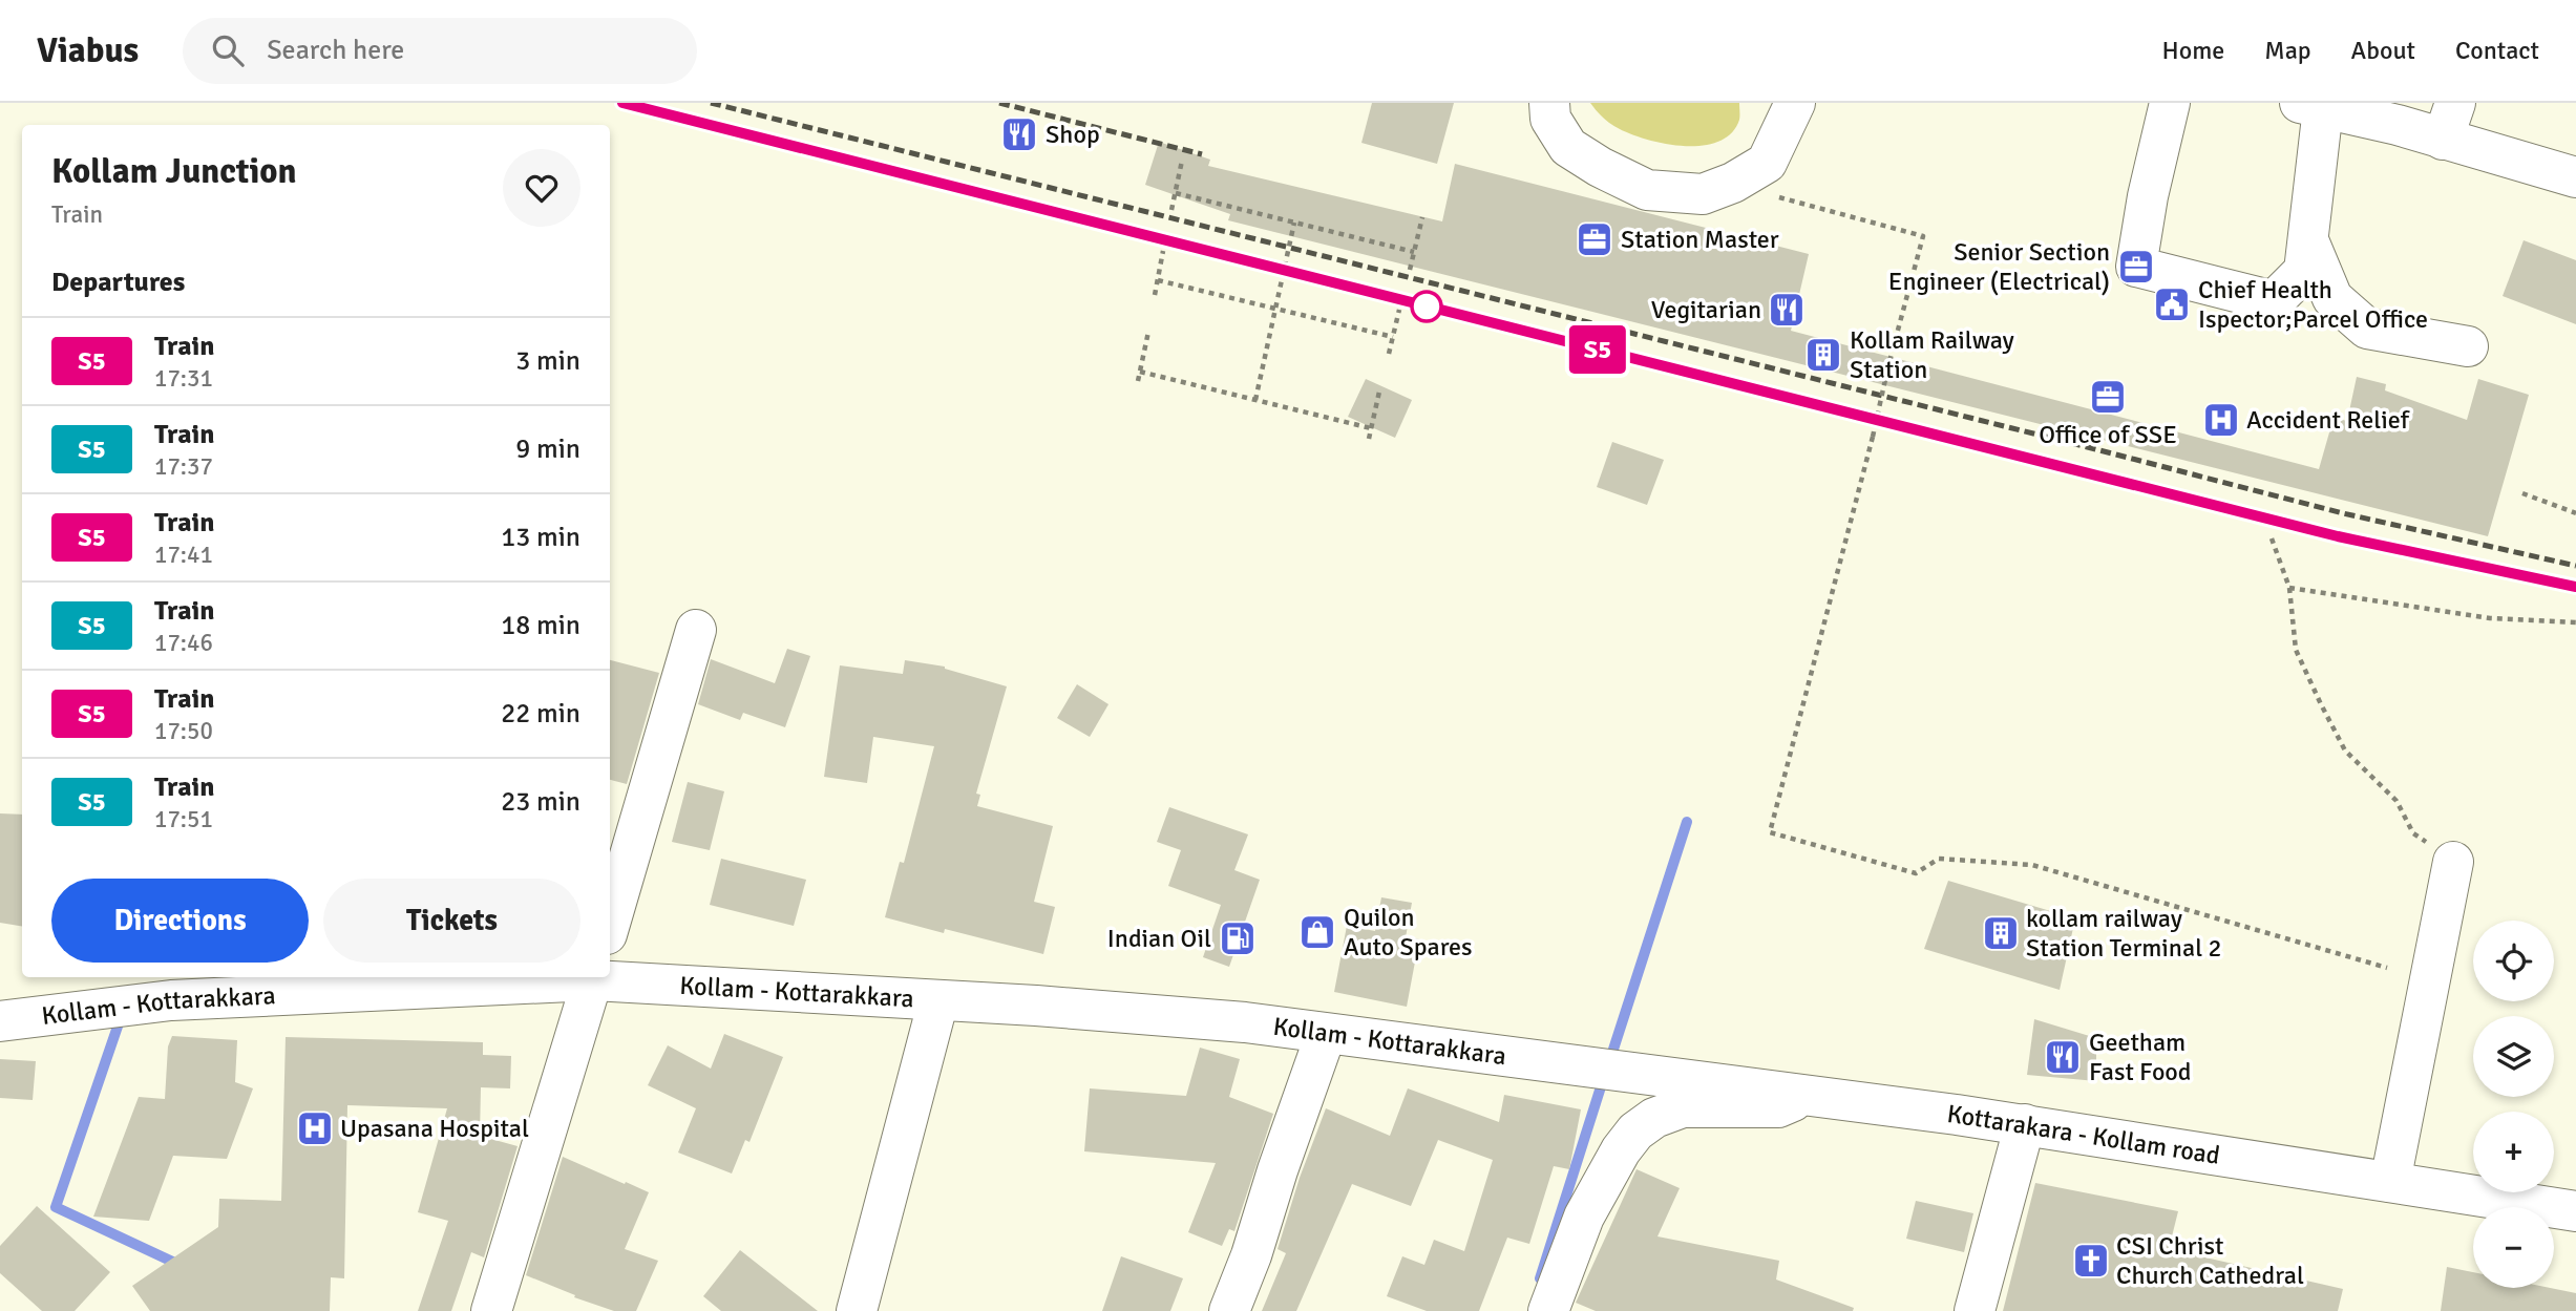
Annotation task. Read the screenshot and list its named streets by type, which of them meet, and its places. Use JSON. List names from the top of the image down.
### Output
{
  "streets": {
    "main road": ["Kollam - Kottarakkara", "Kottarakara - Kollam road"]
  },
  "crossings": [
    ["Kollam - Kottarakkara", "Kottarakara - Kollam road"]
  ],
  "places": {
    "restaurant": ["Shop", "Vegitarian", "Geetham Fast Food"],
    "office": ["Station Master", "Senior Section Engineer (Electrical)", "Office of SSE"],
    "public building": ["Chief Health Ispector;Parcel Office"],
    "building": ["Kollam Railway Station", "kollam railway Station Terminal 2"],
    "hospital": ["Accident Relief", "Upasana Hospital"],
    "shop": ["Quilon Auto Spares"],
    "fuel station": ["Indian Oil"],
    "church": ["CSI Christ Church Cathedral"]
  },
  "page": {
    "header": "Viabus",
    "search": "Search here",
    "nav": [
      "Home",
      "Map",
      "About",
      "Contact"
    ],
    "on_map": "S5",
    "heading": [
      ["Kollam Junction", "Train"],
      "Departures"
    ],
    "list": [
      {
        "mark": "S5",
        "name": "Train",
        "note": "17:31",
        "value": "3 min"
      },
      {
        "mark": "S5",
        "name": "Train",
        "note": "17:37",
        "value": "9 min"
      },
      {
        "mark": "S5",
        "name": "Train",
        "note": "17:41",
        "value": "13 min"
      },
      {
        "mark": "S5",
        "name": "Train",
        "note": "17:46",
        "value": "18 min"
      },
      {
        "mark": "S5",
        "name": "Train",
        "note": "17:50",
        "value": "22 min"
      },
      {
        "mark": "S5",
        "name": "Train",
        "note": "17:51",
        "value": "23 min"
      }
    ],
    "buttons": ["Directions", "Tickets"],
    "map_buttons": ["+", "−"]
  }
}
